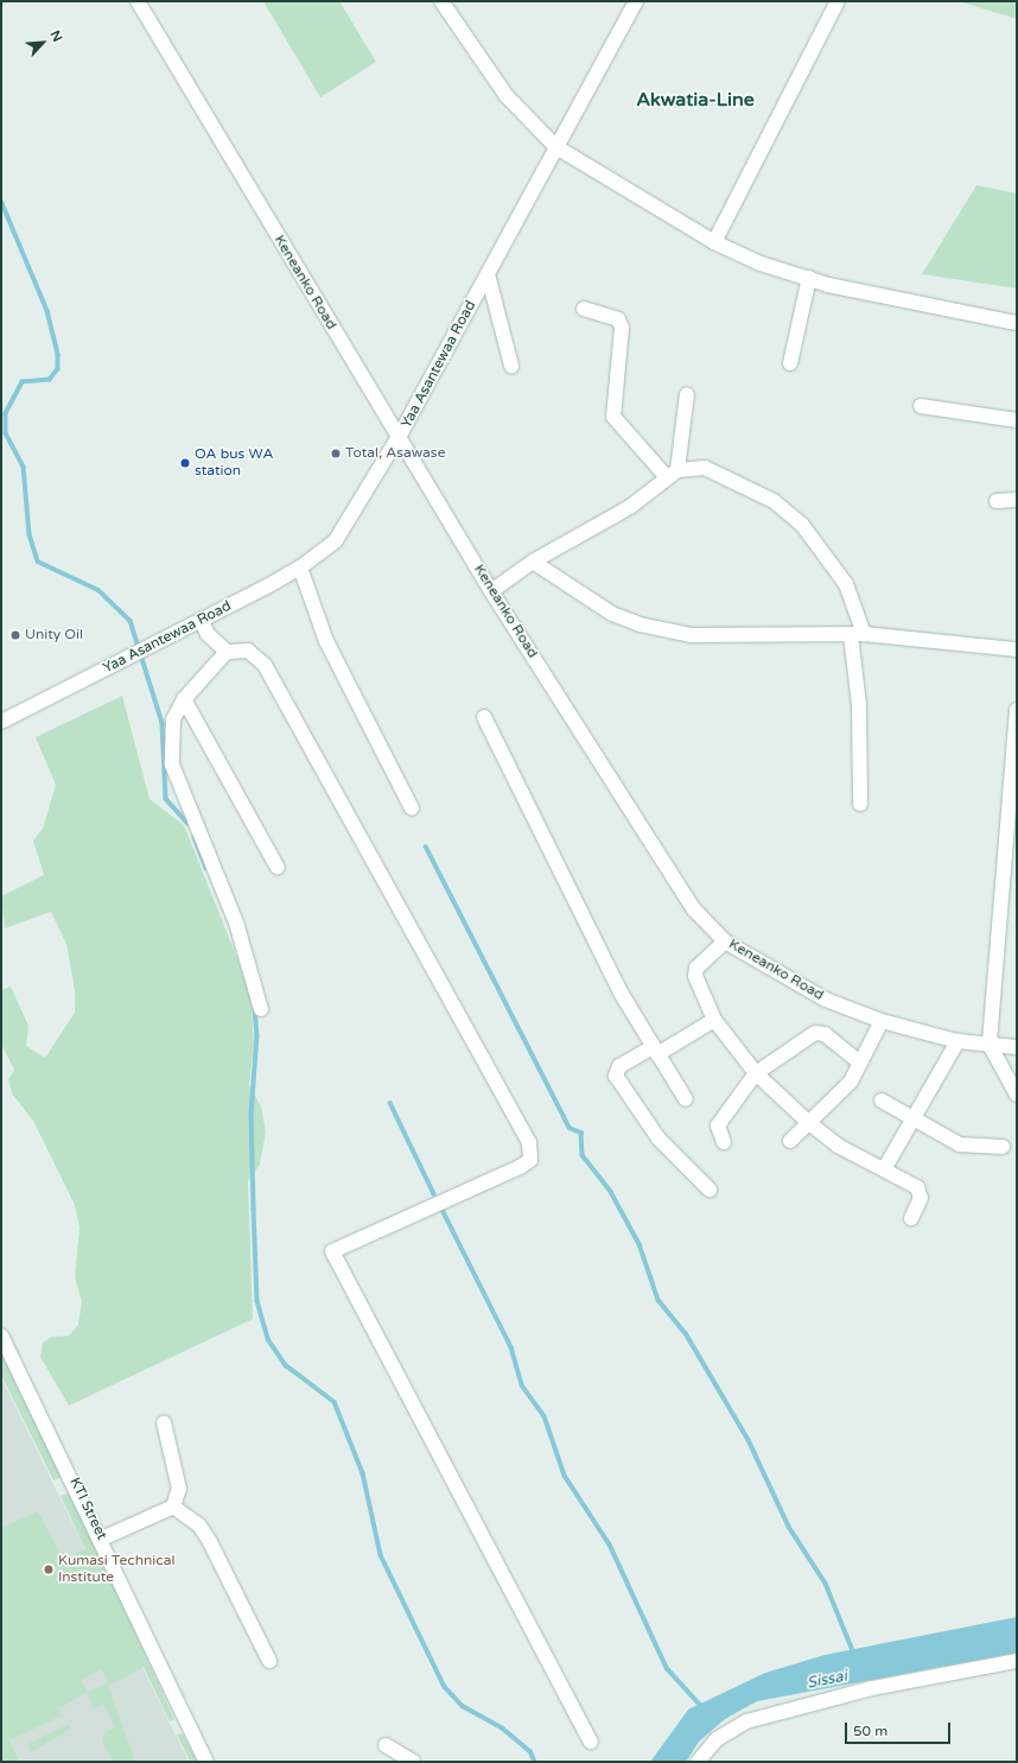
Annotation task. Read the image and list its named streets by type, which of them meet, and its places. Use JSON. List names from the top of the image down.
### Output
{
  "streets": {
    "street": ["Keneanko Road", "Yaa Asantewaa Road", "KTI Street"]
  },
  "crossings": [
    ["Keneanko Road", "Yaa Asantewaa Road"]
  ],
  "districts": ["Akwatia-Line"],
  "water": ["Sissai"],
  "places": [
    "Total, Asawase",
    "OA bus WA station",
    "Unity Oil",
    "Kumasi Technical Institute"
  ],
  "scale_bar": "50 m",
  "north": "top right"
}
